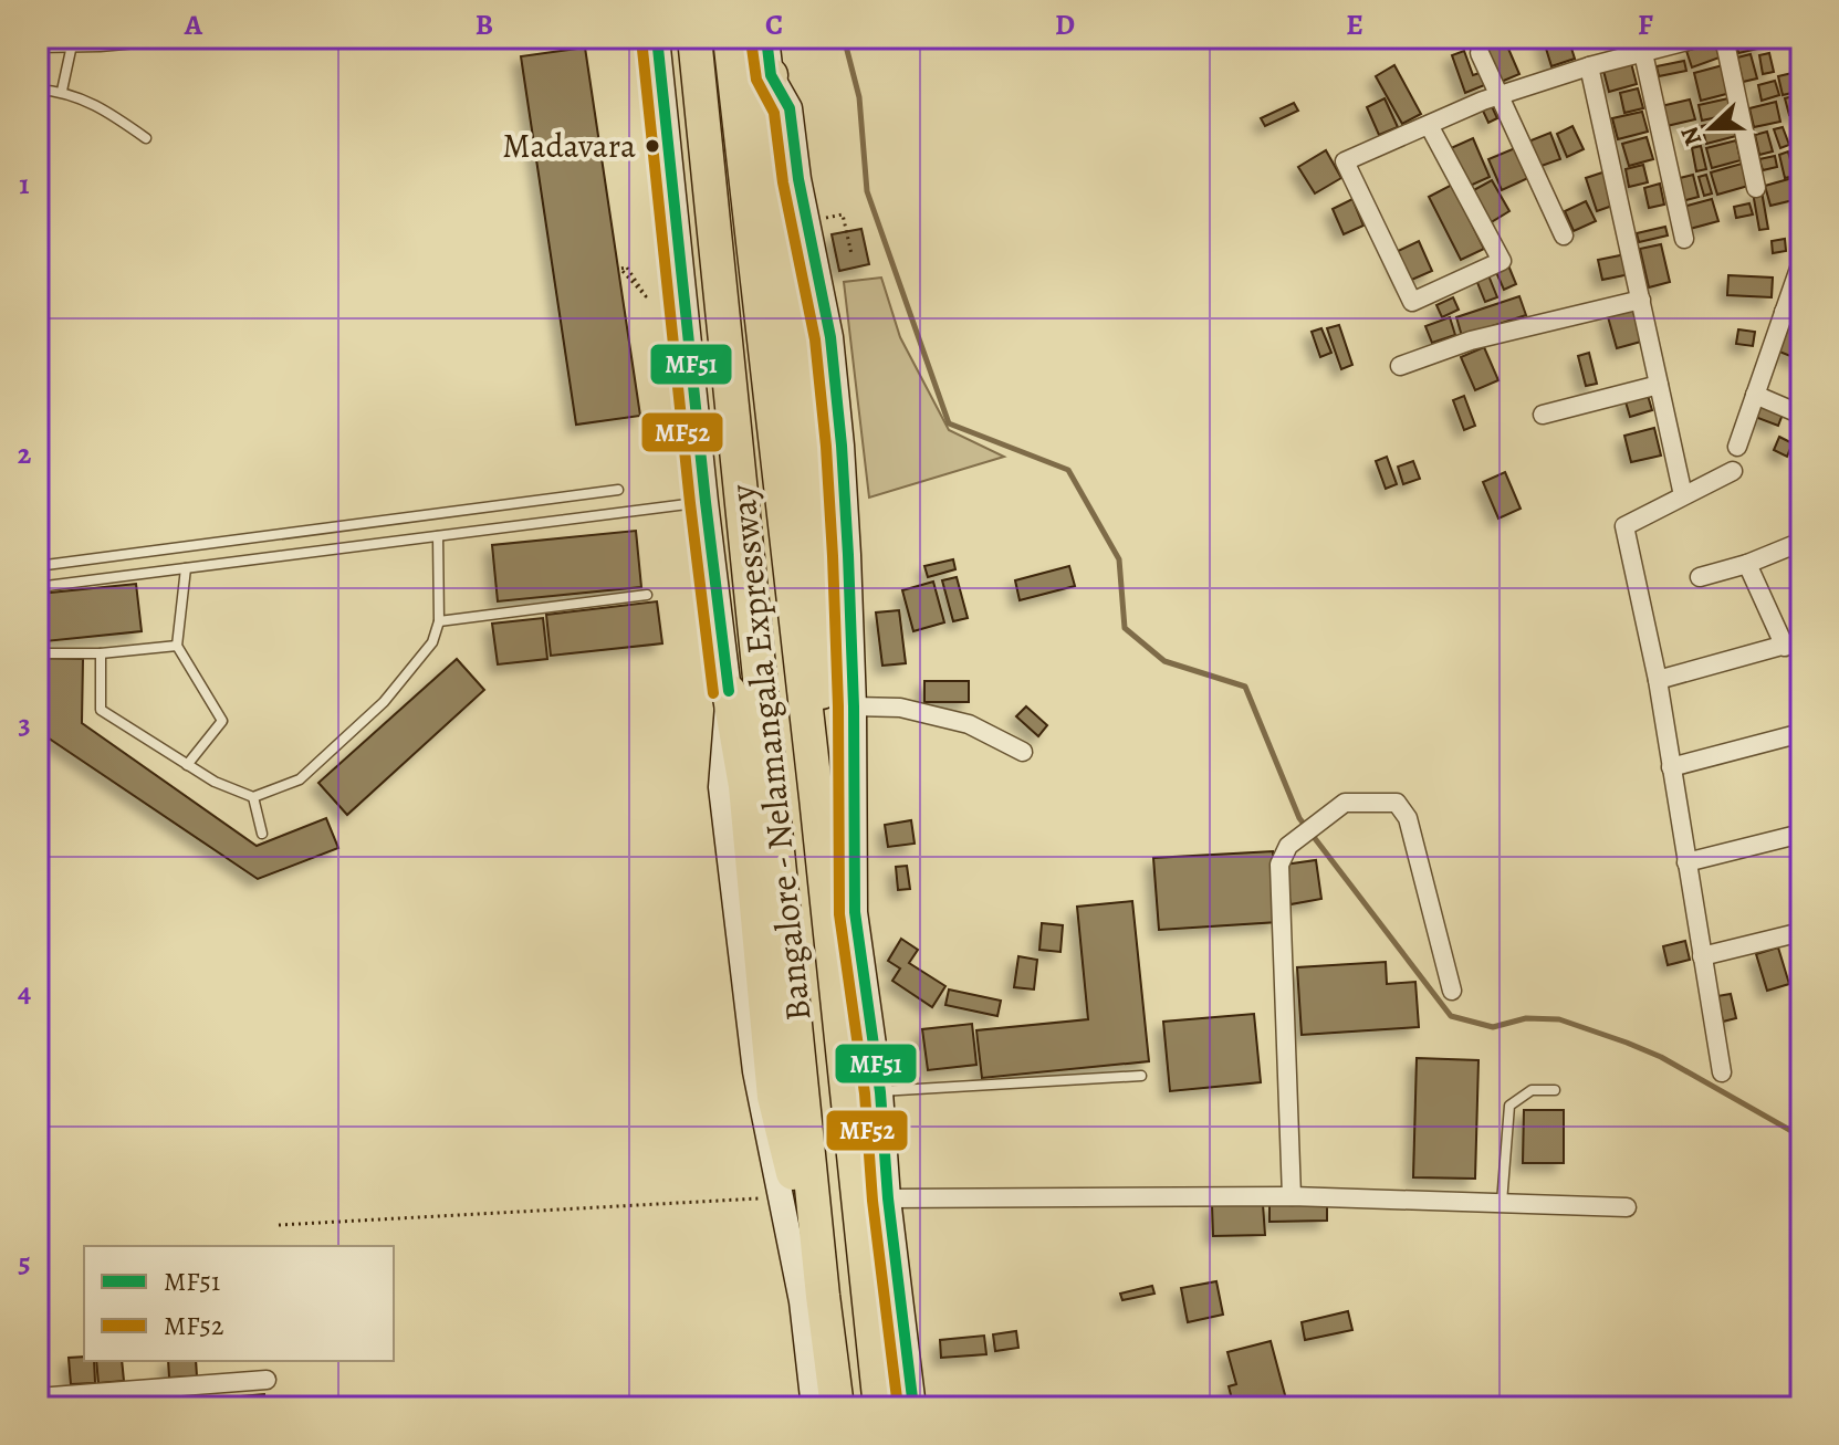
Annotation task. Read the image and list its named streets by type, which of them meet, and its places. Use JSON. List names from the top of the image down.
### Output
{
  "streets": {
    "highway": ["Bangalore - Nelamangala Expressway"]
  },
  "places": ["Madavara"],
  "lines": ["transit line MF51", "transit line MF52"],
  "legend": ["MF51", "MF52"],
  "north": "left",
  "grid": {
    "columns": [
      "A",
      "B",
      "C",
      "D",
      "E",
      "F"
    ],
    "rows": [
      "1",
      "2",
      "3",
      "4",
      "5"
    ]
  }
}
